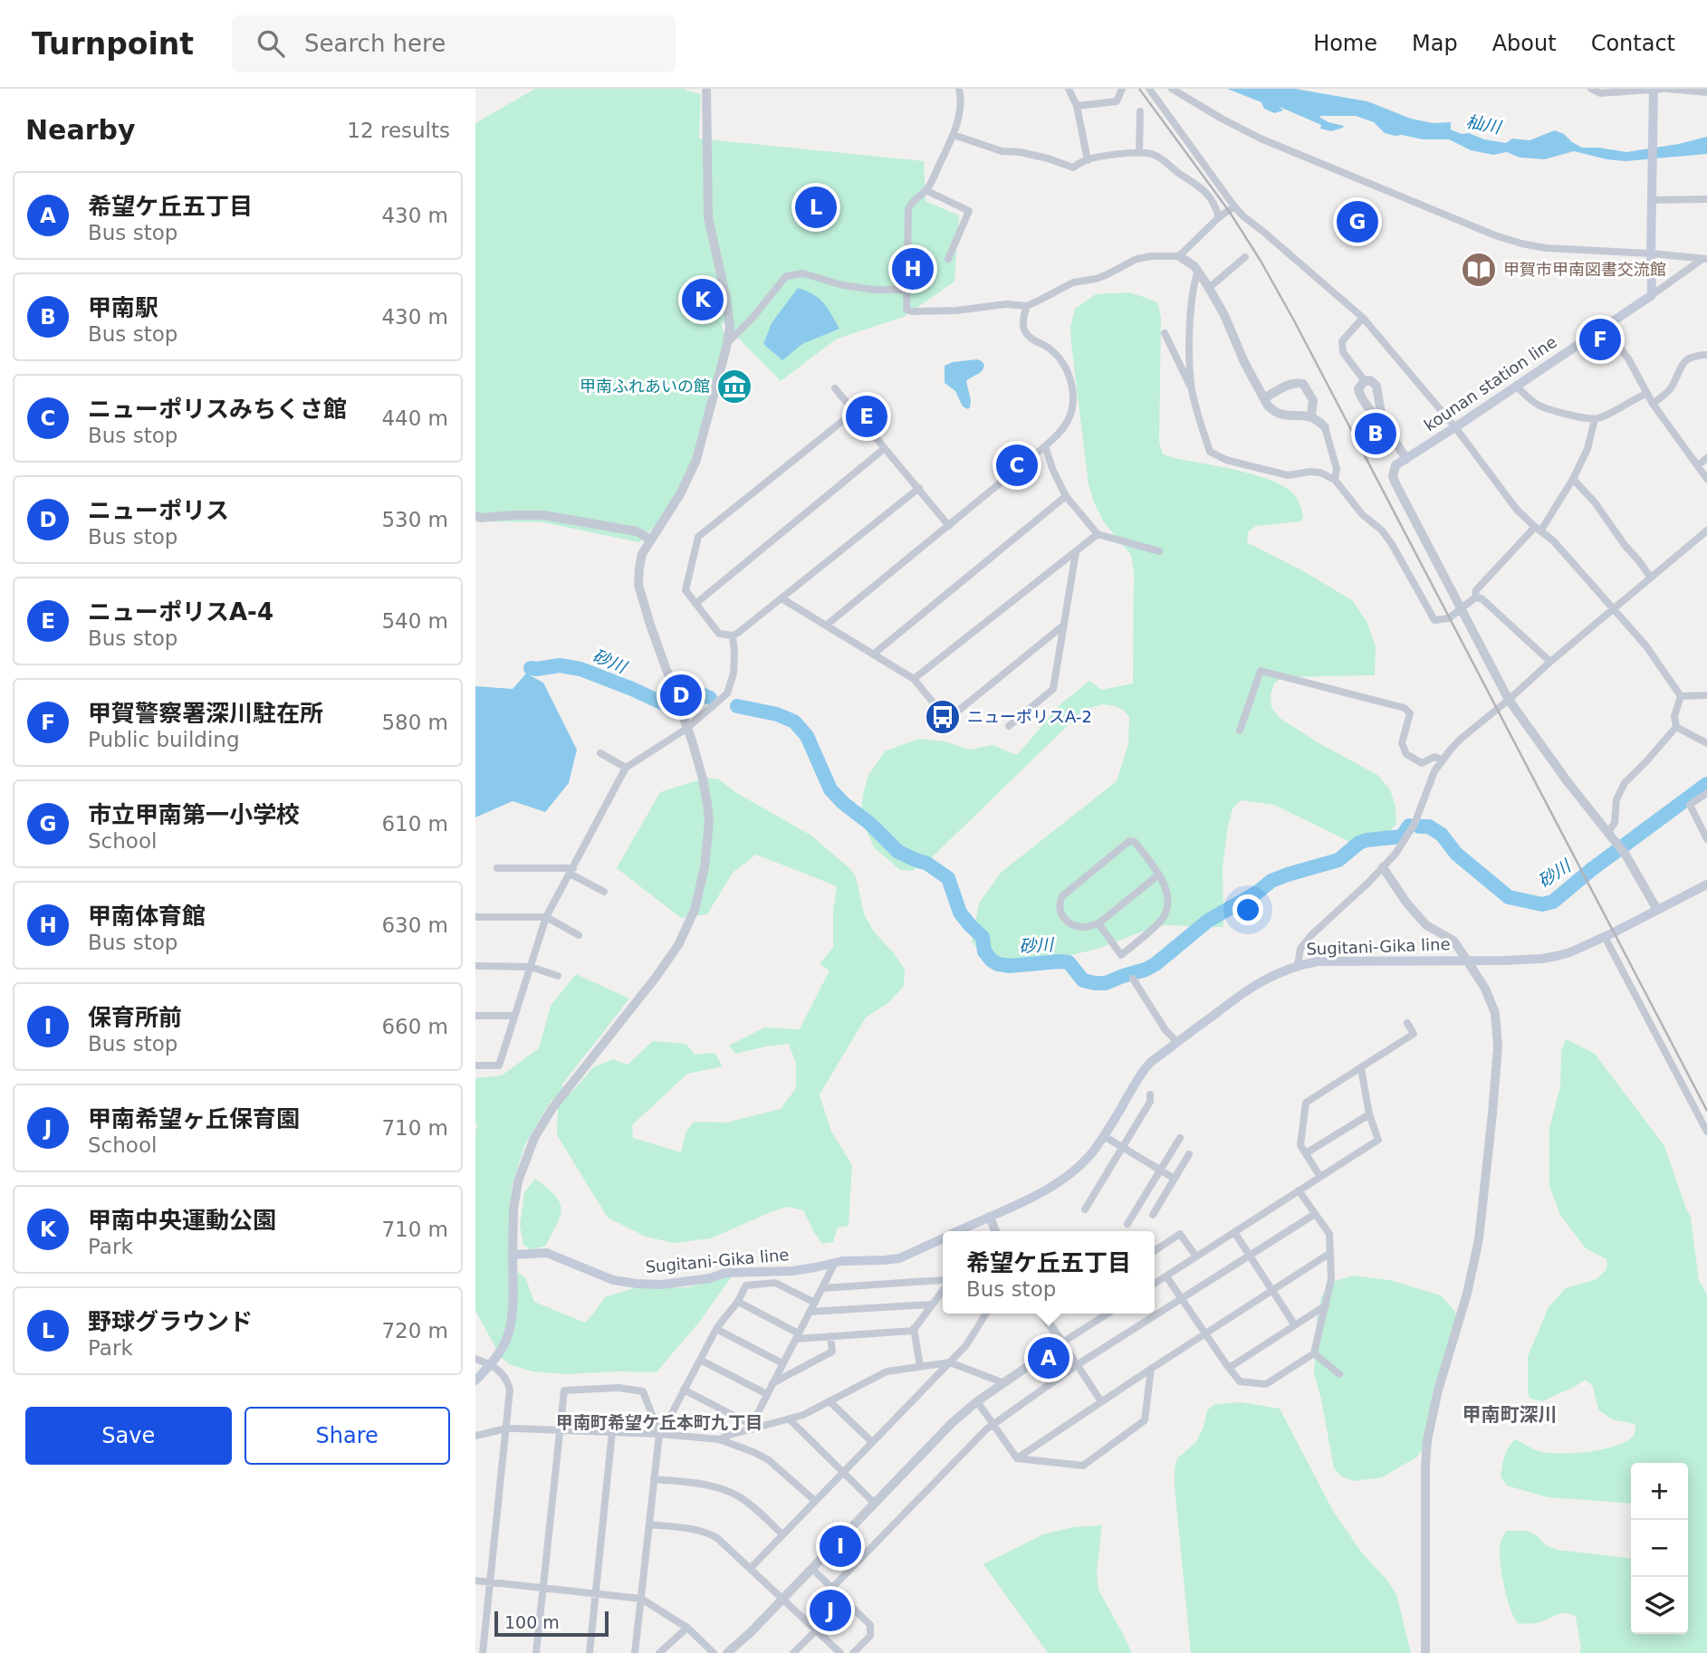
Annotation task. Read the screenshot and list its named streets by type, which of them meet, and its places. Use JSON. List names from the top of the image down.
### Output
{
  "streets": {
    "main road": ["kounan station line", "Sugitani-Gika line"]
  },
  "districts": ["甲南町深川", "甲南町希望ケ丘本町九丁目"],
  "water": ["杣川", "砂川"],
  "places": {
    "library": ["甲賀市甲南図書交流館"],
    "museum": ["甲南ふれあいの館"],
    "bus stop": ["ニューポリスA-2"]
  },
  "scale_bar": "100 m",
  "page": {
    "header": "Turnpoint",
    "search": "Search here",
    "nav": [
      "Home",
      "Map",
      "About",
      "Contact"
    ],
    "heading": ["Nearby", "12 results"],
    "list": [
      {
        "mark": "A",
        "name": "希望ケ丘五丁目",
        "note": "Bus stop",
        "value": "430 m"
      },
      {
        "mark": "B",
        "name": "甲南駅",
        "note": "Bus stop",
        "value": "430 m"
      },
      {
        "mark": "C",
        "name": "ニューポリスみちくさ館",
        "note": "Bus stop",
        "value": "440 m"
      },
      {
        "mark": "D",
        "name": "ニューポリス",
        "note": "Bus stop",
        "value": "530 m"
      },
      {
        "mark": "E",
        "name": "ニューポリスA-4",
        "note": "Bus stop",
        "value": "540 m"
      },
      {
        "mark": "F",
        "name": "甲賀警察署深川駐在所",
        "note": "Public building",
        "value": "580 m"
      },
      {
        "mark": "G",
        "name": "市立甲南第一小学校",
        "note": "School",
        "value": "610 m"
      },
      {
        "mark": "H",
        "name": "甲南体育館",
        "note": "Bus stop",
        "value": "630 m"
      },
      {
        "mark": "I",
        "name": "保育所前",
        "note": "Bus stop",
        "value": "660 m"
      },
      {
        "mark": "J",
        "name": "甲南希望ヶ丘保育園",
        "note": "School",
        "value": "710 m"
      },
      {
        "mark": "K",
        "name": "甲南中央運動公園",
        "note": "Park",
        "value": "710 m"
      },
      {
        "mark": "L",
        "name": "野球グラウンド",
        "note": "Park",
        "value": "720 m"
      }
    ],
    "pins": [
      "L",
      "G",
      "H",
      "K",
      "F",
      "E",
      "B",
      "C",
      "D",
      "A",
      "I",
      "J"
    ],
    "popup": ["希望ケ丘五丁目", "Bus stop"],
    "buttons": ["Save", "Share"],
    "map_buttons": ["+", "−"],
    "scale": "100 m"
  }
}
